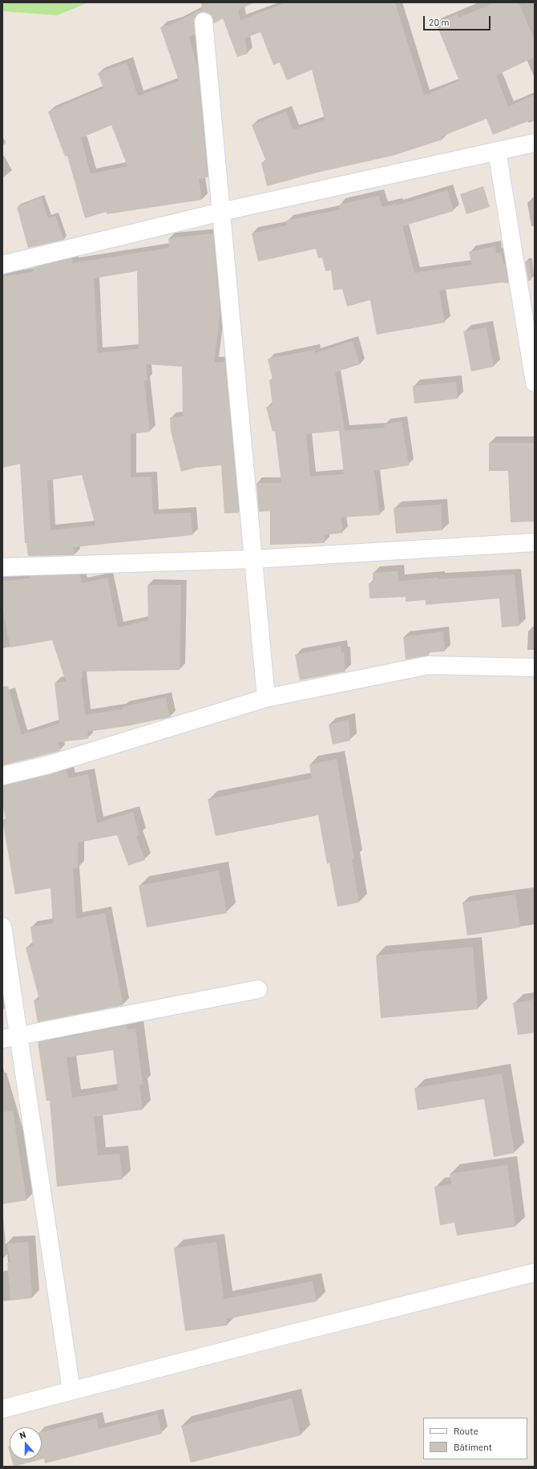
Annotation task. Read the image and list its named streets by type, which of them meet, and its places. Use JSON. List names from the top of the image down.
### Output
{
  "legend": ["Route", "Bâtiment"],
  "scale_bar": "20 m",
  "north": "top"
}
